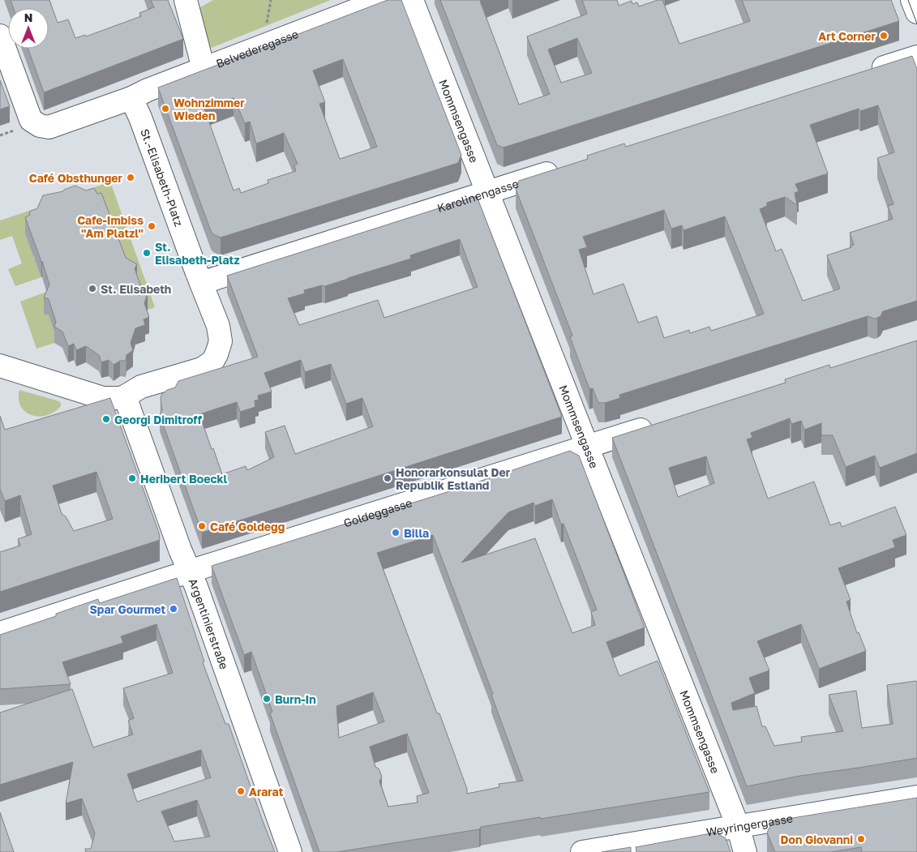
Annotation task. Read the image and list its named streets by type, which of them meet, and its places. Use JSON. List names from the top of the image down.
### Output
{
  "streets": {
    "street": [
      "Belvederegasse",
      "Mommsengasse",
      "St.-Elisabeth-Platz",
      "Karolinengasse",
      "Goldeggasse",
      "Argentinierstraße",
      "Weyringergasse"
    ]
  },
  "crossings": [
    ["Belvederegasse", "St.-Elisabeth-Platz"],
    ["Mommsengasse", "Karolinengasse"],
    ["Mommsengasse", "Goldeggasse"],
    ["Mommsengasse", "Weyringergasse"],
    ["St.-Elisabeth-Platz", "Karolinengasse"],
    ["St.-Elisabeth-Platz", "Argentinierstraße"],
    ["Goldeggasse", "Argentinierstraße"]
  ],
  "places": [
    "Art Corner",
    "Wohnzimmer Wieden",
    "Café Obsthunger",
    "Cafe-Imbiss \"Am Platzl\"",
    "St. Elisabeth-Platz",
    "St. Elisabeth",
    "Georgi Dimitroff",
    "Heribert Boeckl",
    "Honorarkonsulat Der Republik Estland",
    "Café Goldegg",
    "Billa",
    "Spar Gourmet",
    "Burn-In",
    "Ararat",
    "Don Giovanni"
  ],
  "north": "top"
}
